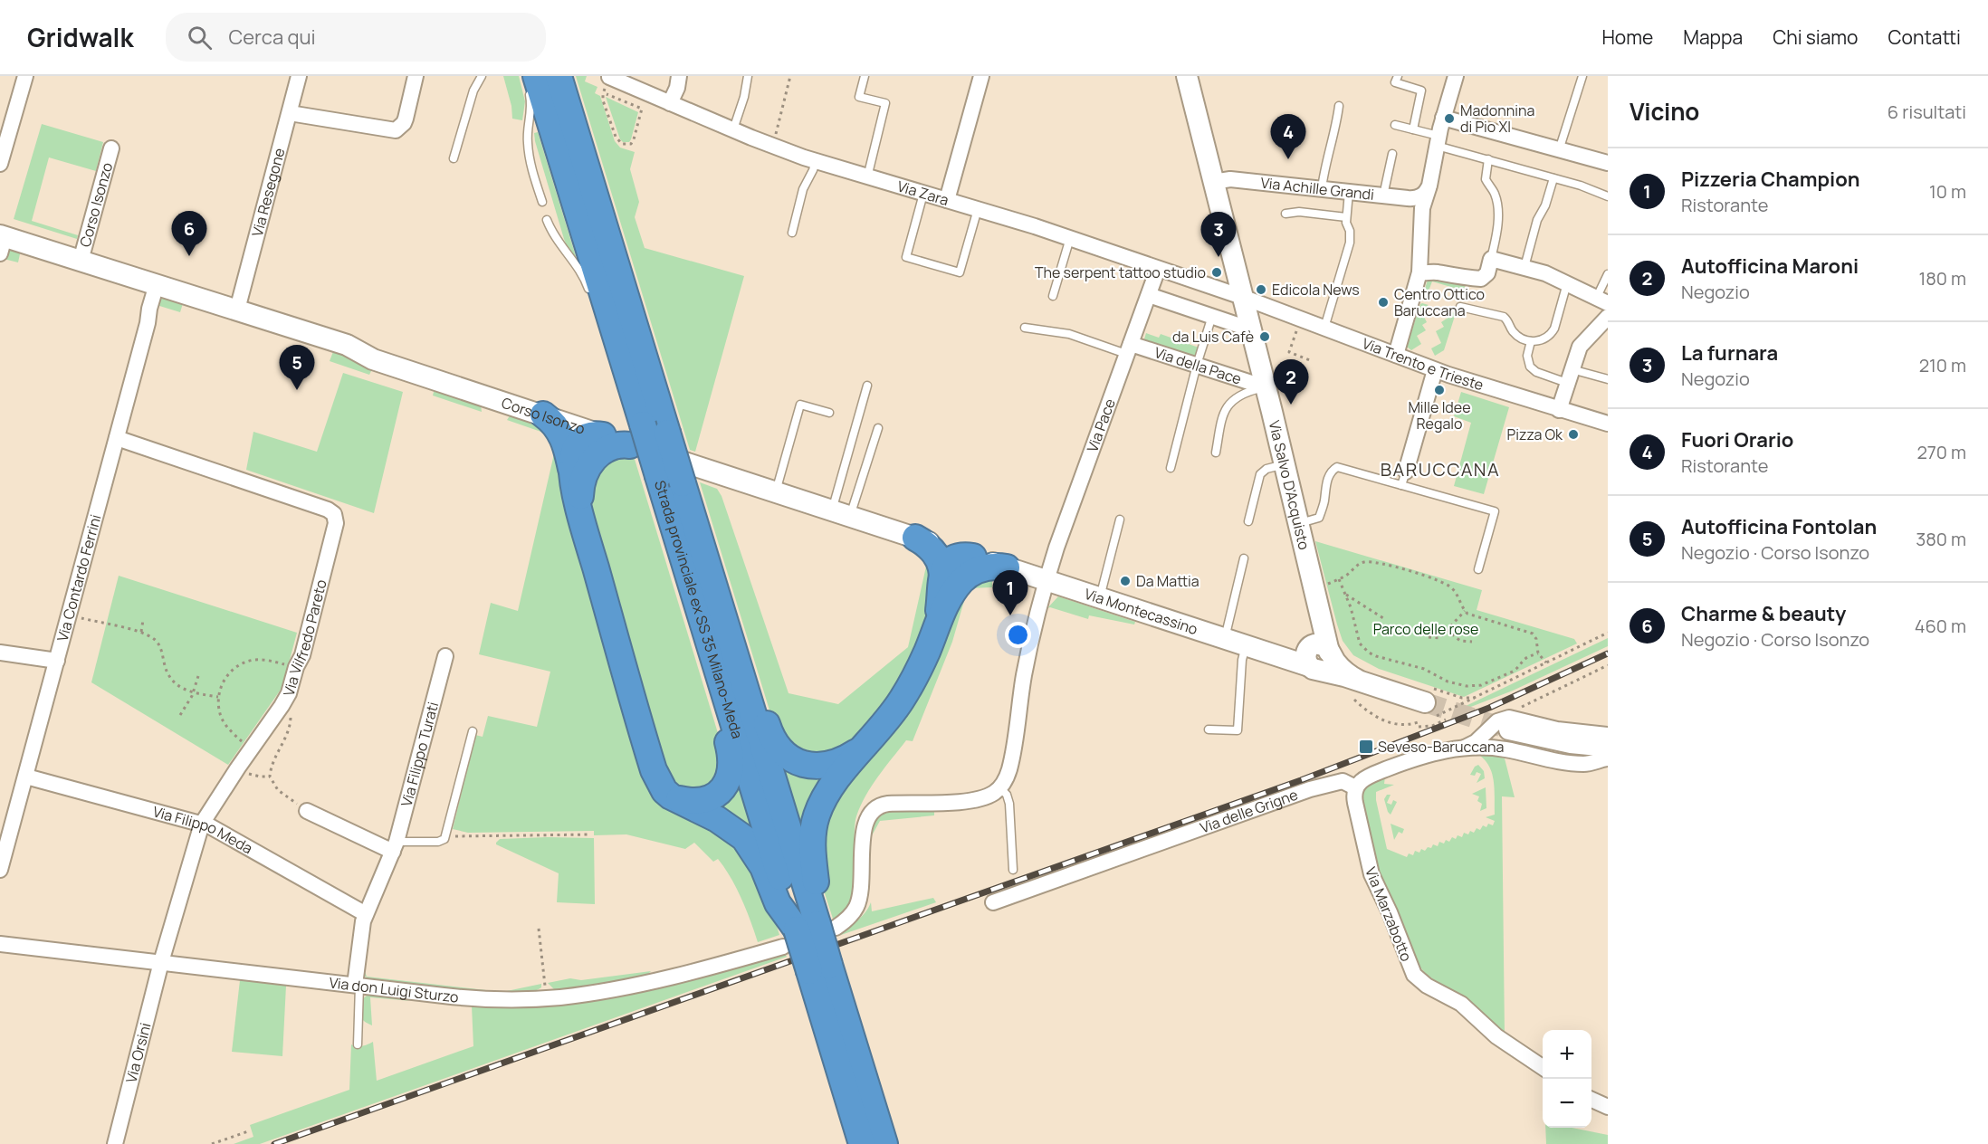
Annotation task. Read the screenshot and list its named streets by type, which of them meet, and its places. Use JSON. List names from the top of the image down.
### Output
{
  "streets": {
    "highway": ["Strada provinciale ex SS 35 Milano-Meda"],
    "street": [
      "Via Achille Grandi",
      "Via Resegone",
      "Via Zara",
      "Corso Isonzo",
      "Via Trento e Trieste",
      "Via della Pace",
      "Via Pace",
      "Via Salvo D'Acquisto",
      "Via Contardo Ferrini",
      "Via Montecassino",
      "Via Vilfredo Pareto",
      "Via Filippo Turati",
      "Via delle Grigne",
      "Via Filippo Meda",
      "Via Marzabotto",
      "Via don Luigi Sturzo",
      "Via Orsini"
    ]
  },
  "crossings": [
    ["Via Achille Grandi", "Via Salvo D'Acquisto"],
    ["Via Resegone", "Corso Isonzo"],
    ["Via Zara", "Via Trento e Trieste"],
    ["Via Zara", "Via Pace"],
    ["Via Zara", "Via Salvo D'Acquisto"],
    ["Corso Isonzo", "Via Contardo Ferrini"],
    ["Corso Isonzo", "Strada provinciale ex SS 35 Milano-Meda"],
    ["Via Trento e Trieste", "Via Salvo D'Acquisto"],
    ["Via della Pace", "Via Pace"],
    ["Via della Pace", "Via Salvo D'Acquisto"],
    ["Via Pace", "Via Montecassino"],
    ["Via Salvo D'Acquisto", "Via Montecassino"],
    ["Via Contardo Ferrini", "Via Vilfredo Pareto"],
    ["Via Contardo Ferrini", "Via Filippo Meda"],
    ["Strada provinciale ex SS 35 Milano-Meda", "Via don Luigi Sturzo"],
    ["Via Vilfredo Pareto", "Via Filippo Meda"],
    ["Via Vilfredo Pareto", "Via don Luigi Sturzo"],
    ["Via Vilfredo Pareto", "Via Orsini"],
    ["Via Filippo Turati", "Via Filippo Meda"],
    ["Via Filippo Turati", "Via don Luigi Sturzo"],
    ["Via delle Grigne", "Via Marzabotto"],
    ["Via don Luigi Sturzo", "Via Orsini"]
  ],
  "districts": ["BARUCCANA"],
  "parks": ["Parco delle rose"],
  "places": {
    "other": [
      "Madonnina di Pio XI",
      "The serpent tattoo studio",
      "Edicola News",
      "Centro Ottico Baruccana",
      "da Luis Cafè",
      "Mille Idee Regalo",
      "Pizza Ok",
      "Da Mattia"
    ],
    "transit": ["Seveso-Baruccana"]
  },
  "page": {
    "header": "Gridwalk",
    "search": "Cerca qui",
    "nav": [
      "Home",
      "Mappa",
      "Chi siamo",
      "Contatti"
    ],
    "heading": ["Vicino", "6 risultati"],
    "pins": [
      "4",
      "6",
      "3",
      "5",
      "2",
      "1"
    ],
    "list": [
      {
        "mark": "1",
        "name": "Pizzeria Champion",
        "note": "Ristorante",
        "value": "10 m"
      },
      {
        "mark": "2",
        "name": "Autofficina Maroni",
        "note": "Negozio",
        "value": "180 m"
      },
      {
        "mark": "3",
        "name": "La furnara",
        "note": "Negozio",
        "value": "210 m"
      },
      {
        "mark": "4",
        "name": "Fuori Orario",
        "note": "Ristorante",
        "value": "270 m"
      },
      {
        "mark": "5",
        "name": "Autofficina Fontolan",
        "note": "Negozio · Corso Isonzo",
        "value": "380 m"
      },
      {
        "mark": "6",
        "name": "Charme & beauty",
        "note": "Negozio · Corso Isonzo",
        "value": "460 m"
      }
    ],
    "map_buttons": ["+", "−"]
  }
}
